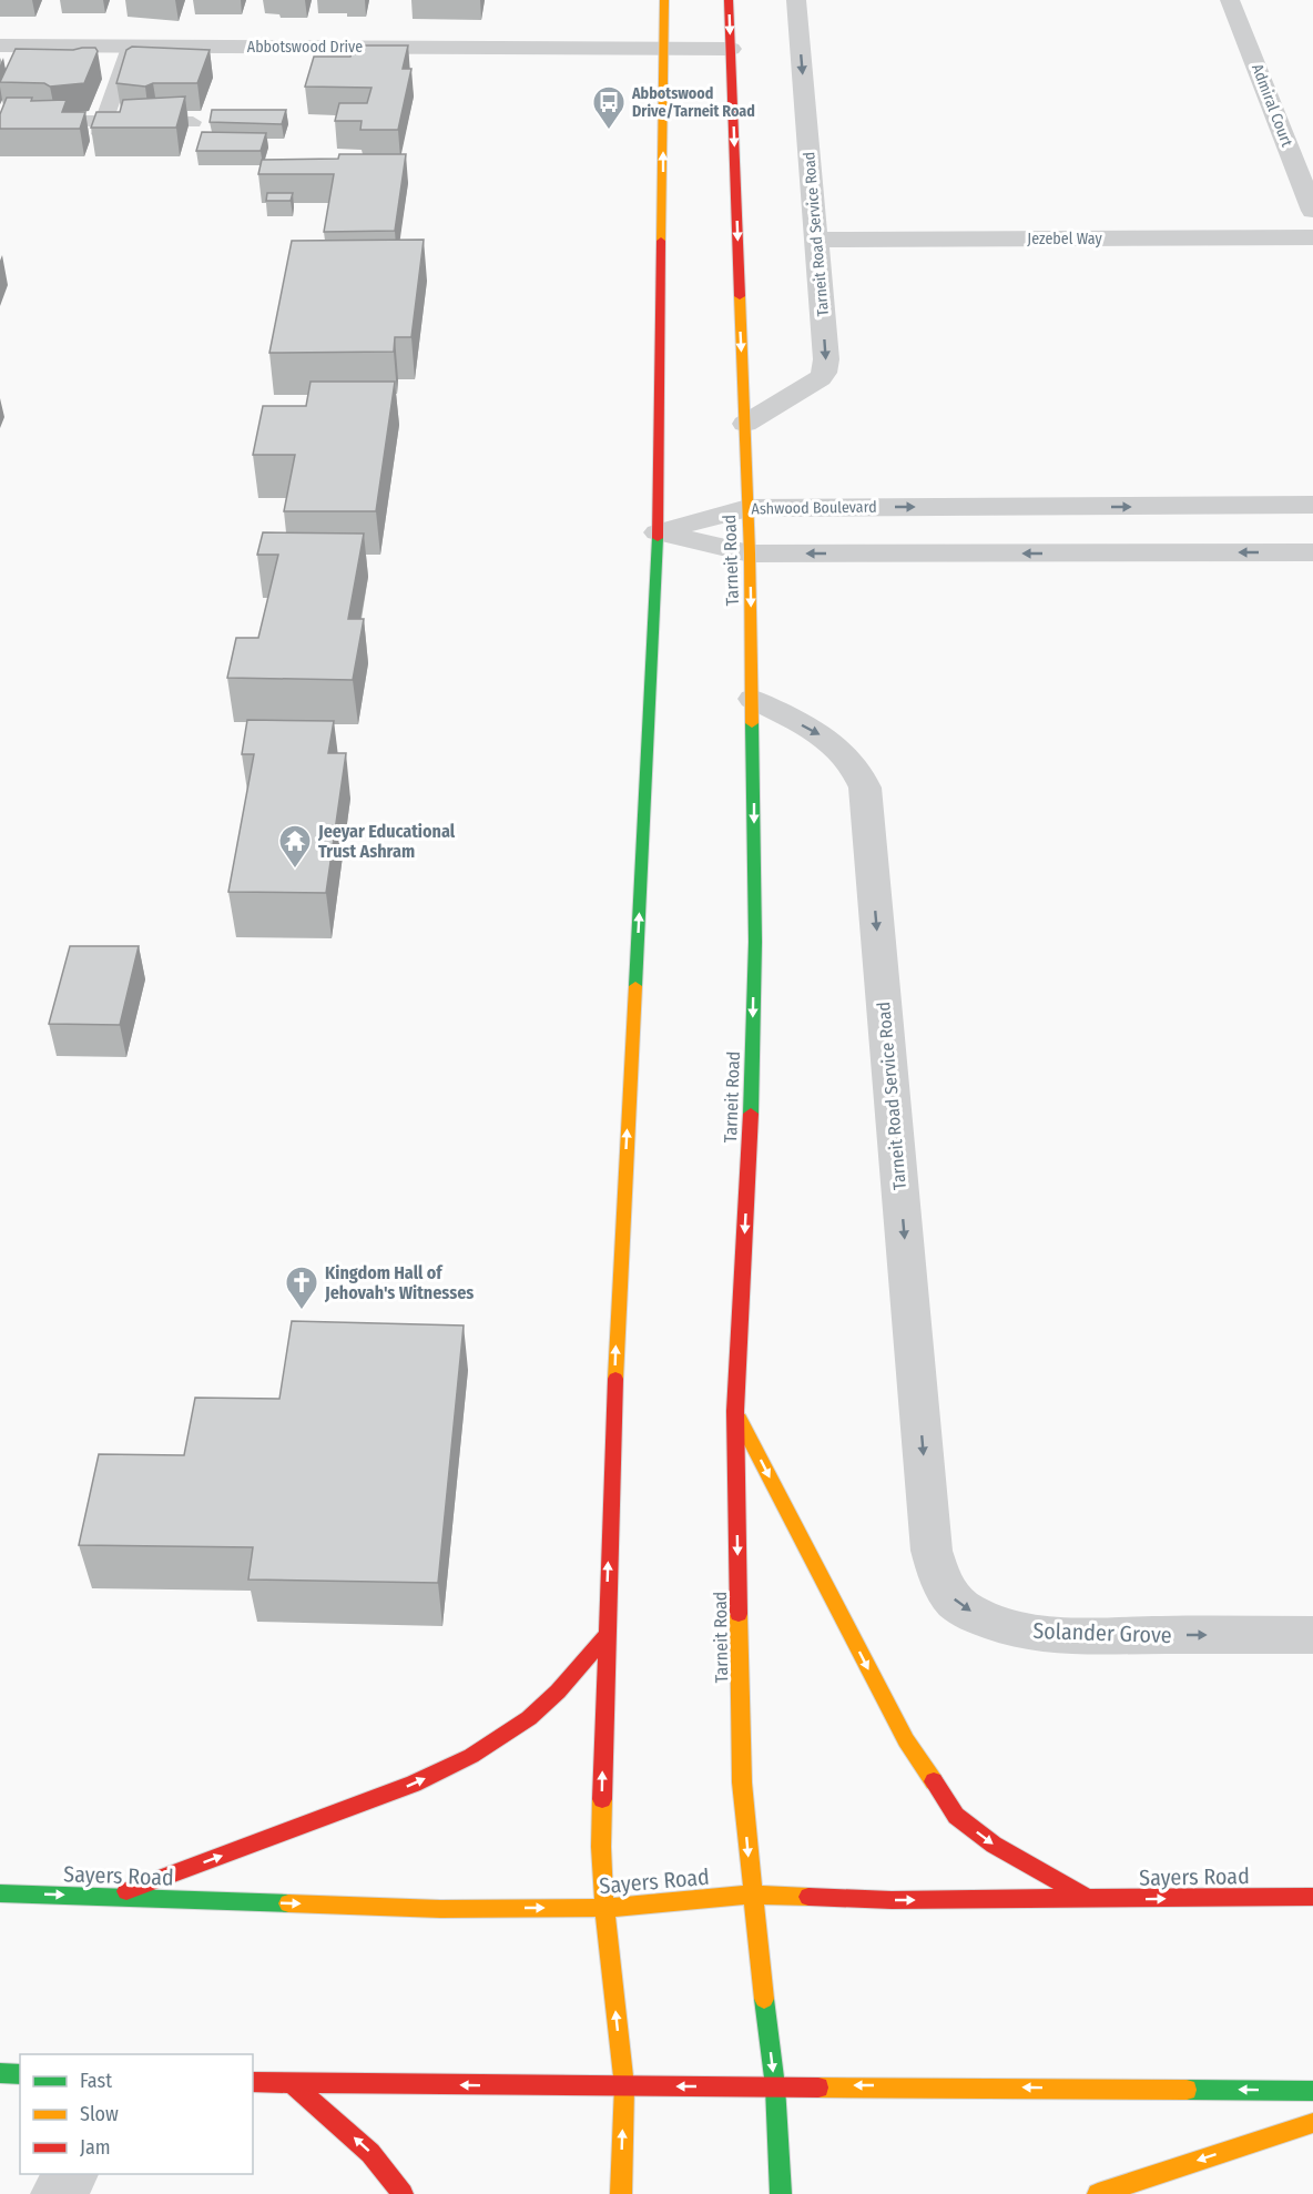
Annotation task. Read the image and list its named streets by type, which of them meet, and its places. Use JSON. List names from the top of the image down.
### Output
{
  "streets": {
    "main road": ["Tarneit Road", "Sayers Road"],
    "street": [
      "Abbotswood Drive",
      "Admiral Court",
      "Tarneit Road Service Road",
      "Jezebel Way",
      "Ashwood Boulevard",
      "Solander Grove"
    ]
  },
  "crossings": [
    ["Abbotswood Drive", "Tarneit Road"],
    ["Tarneit Road Service Road", "Jezebel Way"],
    ["Tarneit Road Service Road", "Tarneit Road"],
    ["Tarneit Road Service Road", "Solander Grove"],
    ["Ashwood Boulevard", "Tarneit Road"],
    ["Tarneit Road", "Sayers Road"]
  ],
  "one_way": ["Tarneit Road Service Road", "Solander Grove", "Sayers Road"],
  "places": {
    "bus stop": ["Abbotswood Drive/Tarneit Road"],
    "temple": ["Jeeyar Educational Trust Ashram"],
    "church": ["Kingdom Hall of Jehovah's Witnesses"]
  },
  "legend": ["Fast", "Slow", "Jam"]
}
